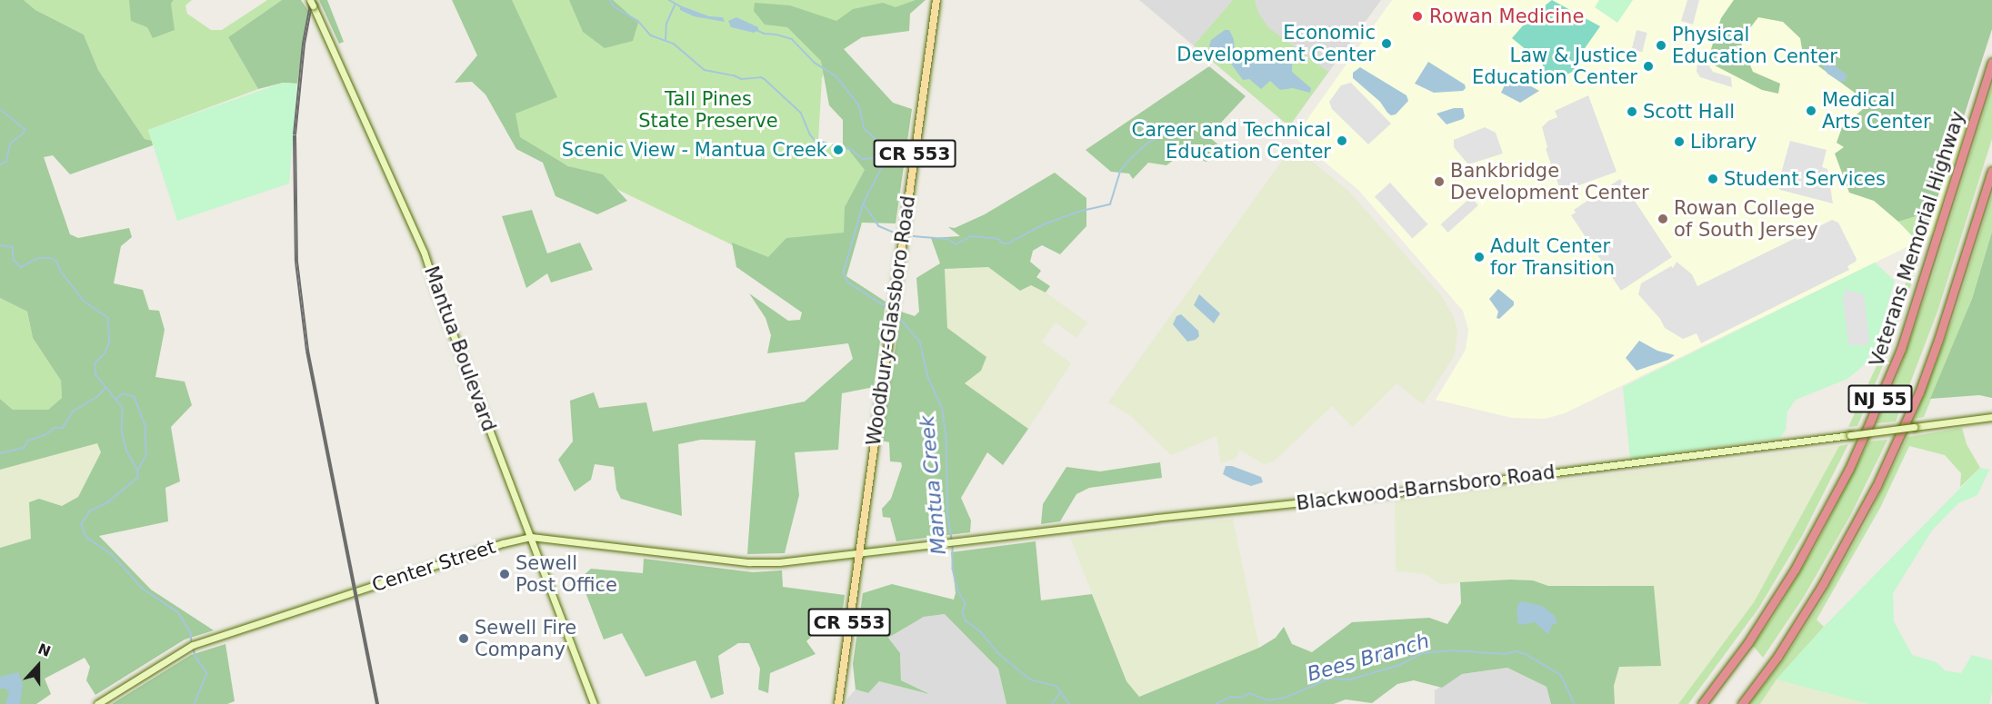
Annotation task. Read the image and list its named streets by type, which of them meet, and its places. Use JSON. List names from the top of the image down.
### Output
{
  "streets": {
    "highway": ["Veterans Memorial Highway", "NJ 55"],
    "main road": [
      "CR 553",
      "Woodbury-Glassboro Road",
      "Mantua Boulevard",
      "Blackwood-Barnsboro Road",
      "Center Street"
    ]
  },
  "crossings": [
    ["CR 553", "Woodbury-Glassboro Road"],
    ["CR 553", "Blackwood-Barnsboro Road"],
    ["CR 553", "Center Street"],
    ["Woodbury-Glassboro Road", "Blackwood-Barnsboro Road"],
    ["Woodbury-Glassboro Road", "Center Street"],
    ["Mantua Boulevard", "Center Street"],
    ["Blackwood-Barnsboro Road", "Center Street"]
  ],
  "water": ["Mantua Creek", "Bees Branch"],
  "parks": ["Tall Pines State Preserve"],
  "places": [
    "Rowan Medicine",
    "Economic Development Center",
    "Physical Education Center",
    "Law & Justice Education Center",
    "Medical Arts Center",
    "Scott Hall",
    "Career and Technical Education Center",
    "Library",
    "Scenic View - Mantua Creek",
    "Student Services",
    "Bankbridge Development Center",
    "Rowan College of South Jersey",
    "Adult Center for Transition",
    "Sewell Post Office",
    "Sewell Fire Company"
  ],
  "north": "top"
}
